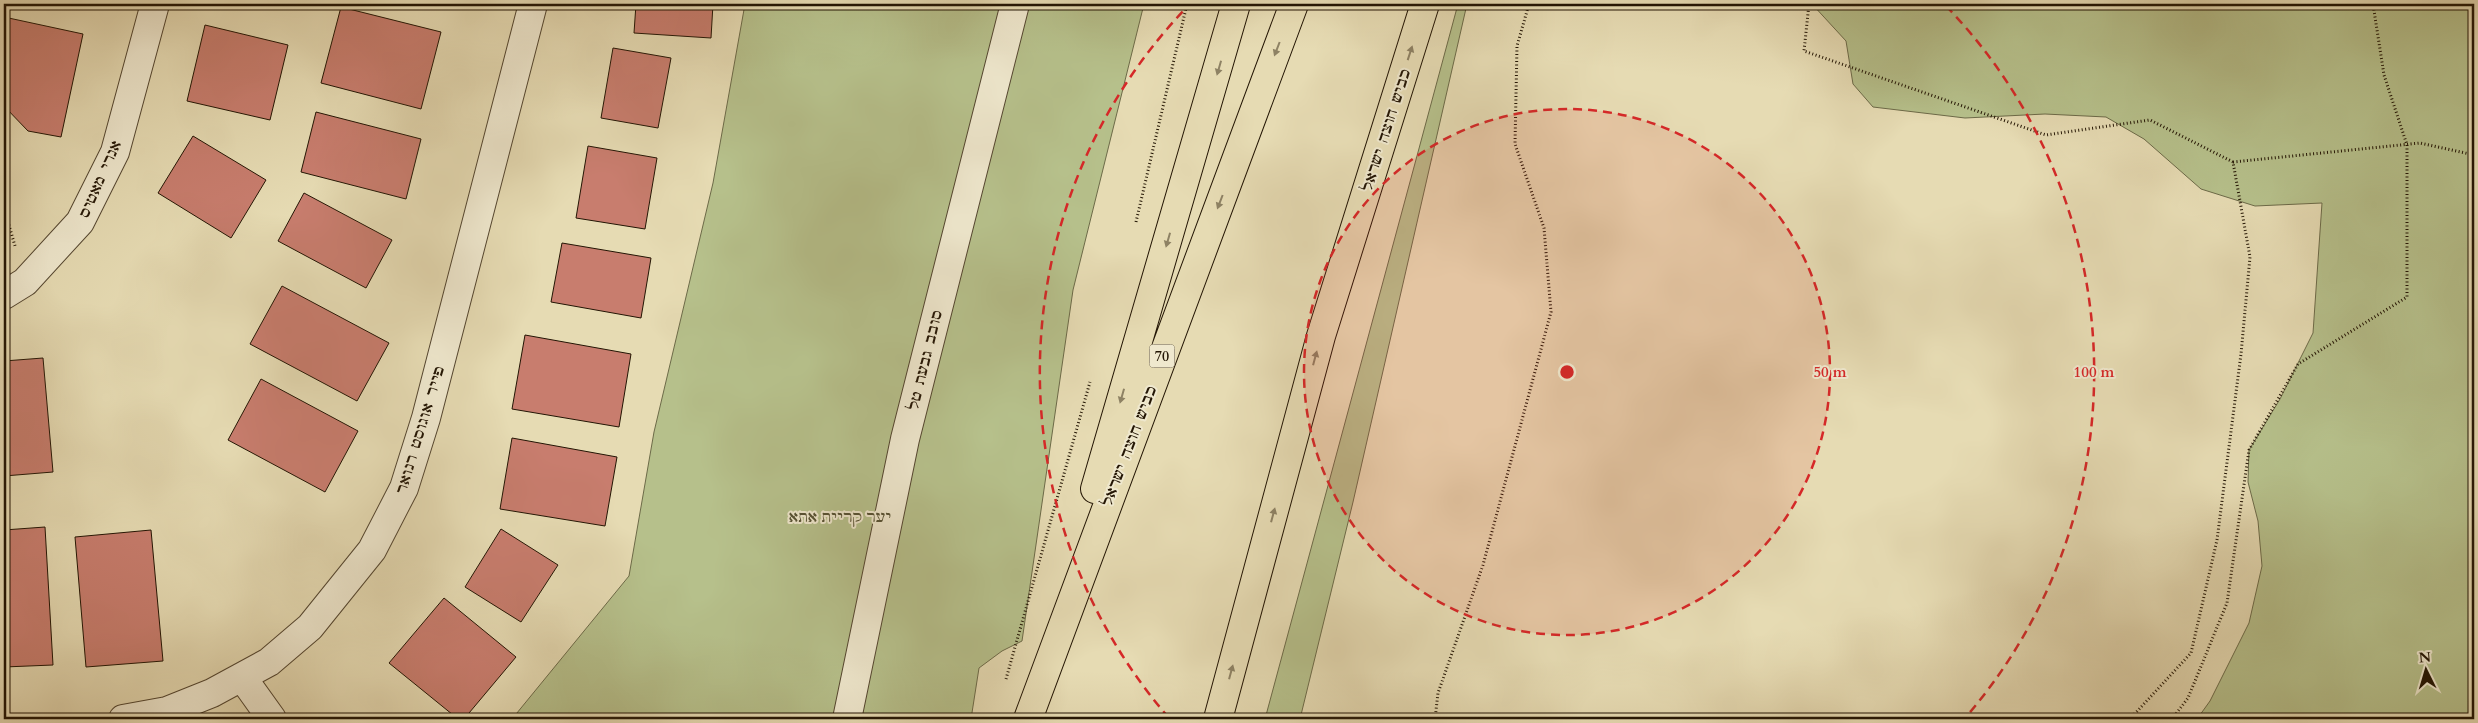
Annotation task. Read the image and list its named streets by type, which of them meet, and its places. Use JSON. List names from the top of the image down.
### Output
{
  "streets": {
    "highway": ["כביש חוצה ישראל", "70"],
    "street": ["אנרי מאטיס", "סובב גבעת טל", "פייר אוגוסט רנואר"]
  },
  "parks": ["יער קריית אתא"],
  "north": "top",
  "rings": ["50 m", "100 m"]
}
